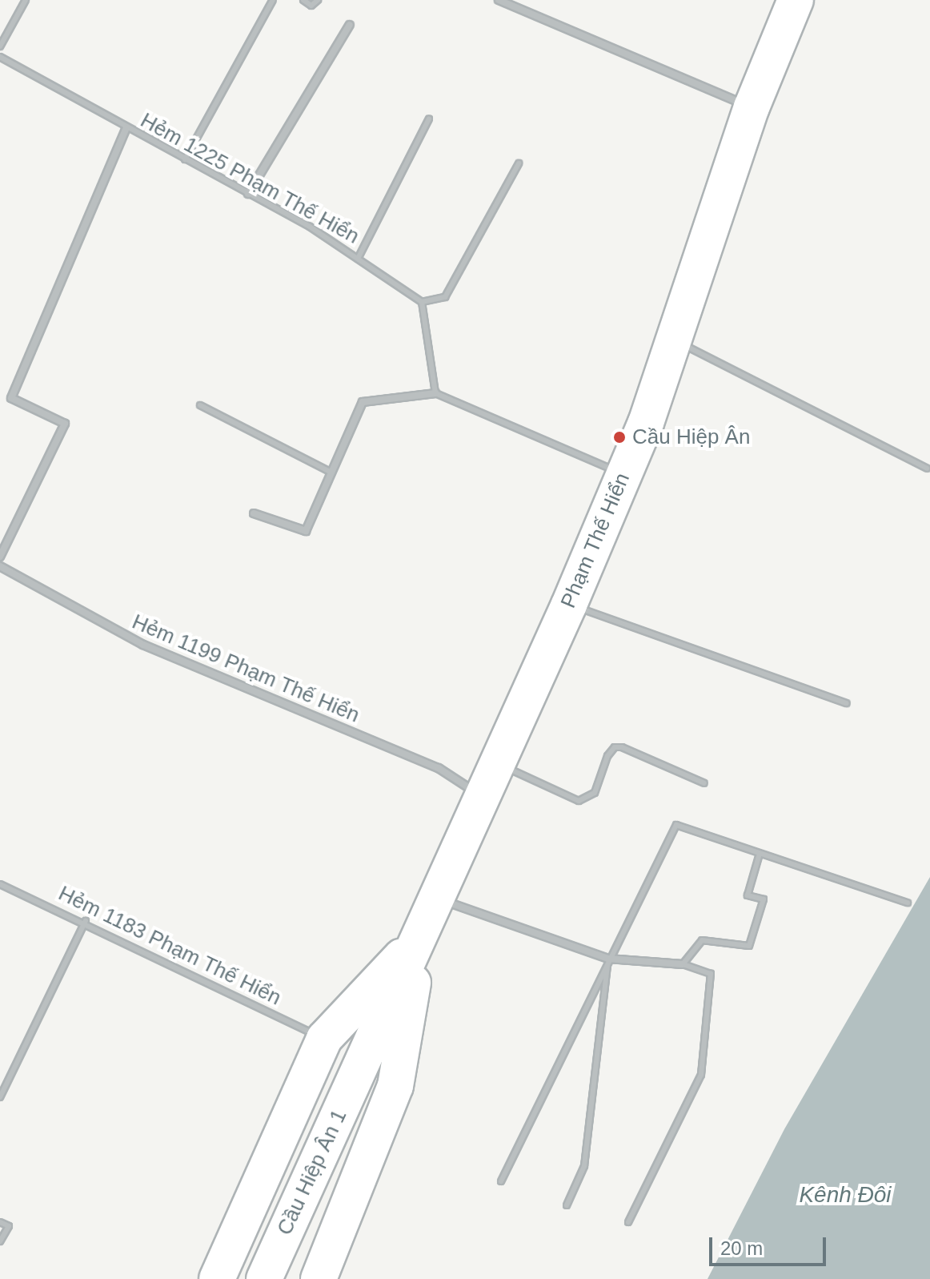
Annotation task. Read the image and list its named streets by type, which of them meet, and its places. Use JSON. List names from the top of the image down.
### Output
{
  "streets": {
    "main road": ["Phạm Thế Hiển", "Cầu Hiệp Ân 1"],
    "street": ["Hẻm 1199 Phạm Thế Hiển"],
    "lane": ["Hẻm 1225 Phạm Thế Hiển", "Hẻm 1183 Phạm Thế Hiển"]
  },
  "crossings": [
    ["Phạm Thế Hiển", "Hẻm 1199 Phạm Thế Hiển"],
    ["Phạm Thế Hiển", "Cầu Hiệp Ân 1"]
  ],
  "water": ["Kênh Đôi"],
  "places": ["Cầu Hiệp Ân"],
  "scale_bar": "20 m"
}
